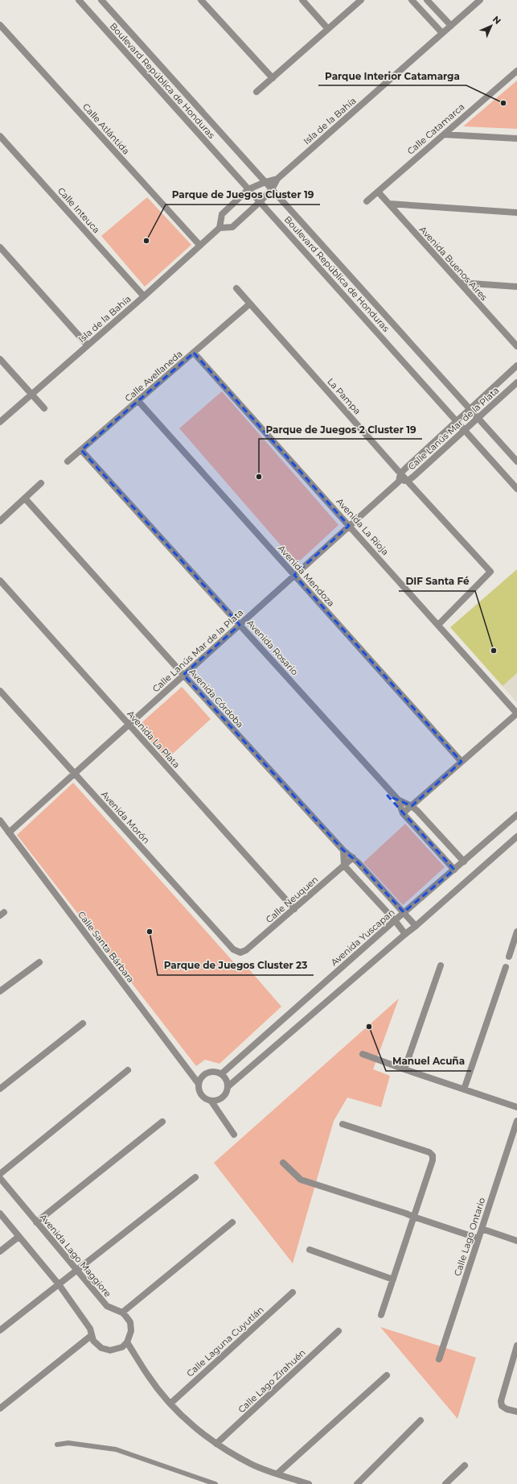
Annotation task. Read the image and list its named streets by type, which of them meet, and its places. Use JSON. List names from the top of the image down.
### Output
{
  "streets": {
    "street": [
      "Boulevard República de Honduras",
      "Isla de la Bahía",
      "Calle Atlántida",
      "Calle Catamarca",
      "Calle Inteuca",
      "Avenida Buenos Aires",
      "Calle Avellaneda",
      "La Pampa",
      "Calle Lanús Mar de la Plata",
      "Avenida La Rioja",
      "Avenida Mendoza",
      "Avenida Rosario",
      "Avenida Córdoba",
      "Avenida La Plata",
      "Avenida Morón",
      "Calle Neuquen",
      "Avenida Yuscapan",
      "Calle Santa Bárbara",
      "Calle Lago Ontario",
      "Avenida Lago Maggiore",
      "Calle Laguna Cuyutlán",
      "Calle Lago Zirahuén"
    ]
  },
  "crossings": [
    ["Boulevard República de Honduras", "Isla de la Bahía"],
    ["Boulevard República de Honduras", "Calle Lanús Mar de la Plata"],
    ["Isla de la Bahía", "Calle Atlántida"],
    ["Isla de la Bahía", "Calle Inteuca"],
    ["Calle Catamarca", "Avenida Buenos Aires"],
    ["Calle Avellaneda", "La Pampa"],
    ["Calle Avellaneda", "Avenida La Rioja"],
    ["Calle Avellaneda", "Avenida Mendoza"],
    ["Calle Avellaneda", "Avenida Rosario"],
    ["La Pampa", "Calle Lanús Mar de la Plata"],
    ["La Pampa", "Avenida La Rioja"],
    ["Calle Lanús Mar de la Plata", "Avenida La Rioja"],
    ["Calle Lanús Mar de la Plata", "Avenida Mendoza"],
    ["Calle Lanús Mar de la Plata", "Avenida Rosario"],
    ["Calle Lanús Mar de la Plata", "Avenida Córdoba"],
    ["Calle Lanús Mar de la Plata", "Avenida La Plata"],
    ["Calle Lanús Mar de la Plata", "Avenida Morón"],
    ["Calle Lanús Mar de la Plata", "Calle Santa Bárbara"],
    ["Avenida Rosario", "Avenida Yuscapan"],
    ["Avenida Córdoba", "Calle Neuquen"],
    ["Avenida Córdoba", "Avenida Yuscapan"],
    ["Avenida La Plata", "Calle Neuquen"],
    ["Avenida Morón", "Calle Neuquen"],
    ["Avenida Yuscapan", "Calle Santa Bárbara"]
  ],
  "places": [
    "Parque Interior Catamarga",
    "Parque de Juegos Cluster 19",
    "Parque de Juegos 2 Cluster 19",
    "DIF Santa Fé",
    "Parque de Juegos Cluster 23",
    "Manuel Acuña"
  ],
  "north": "top right"
}
